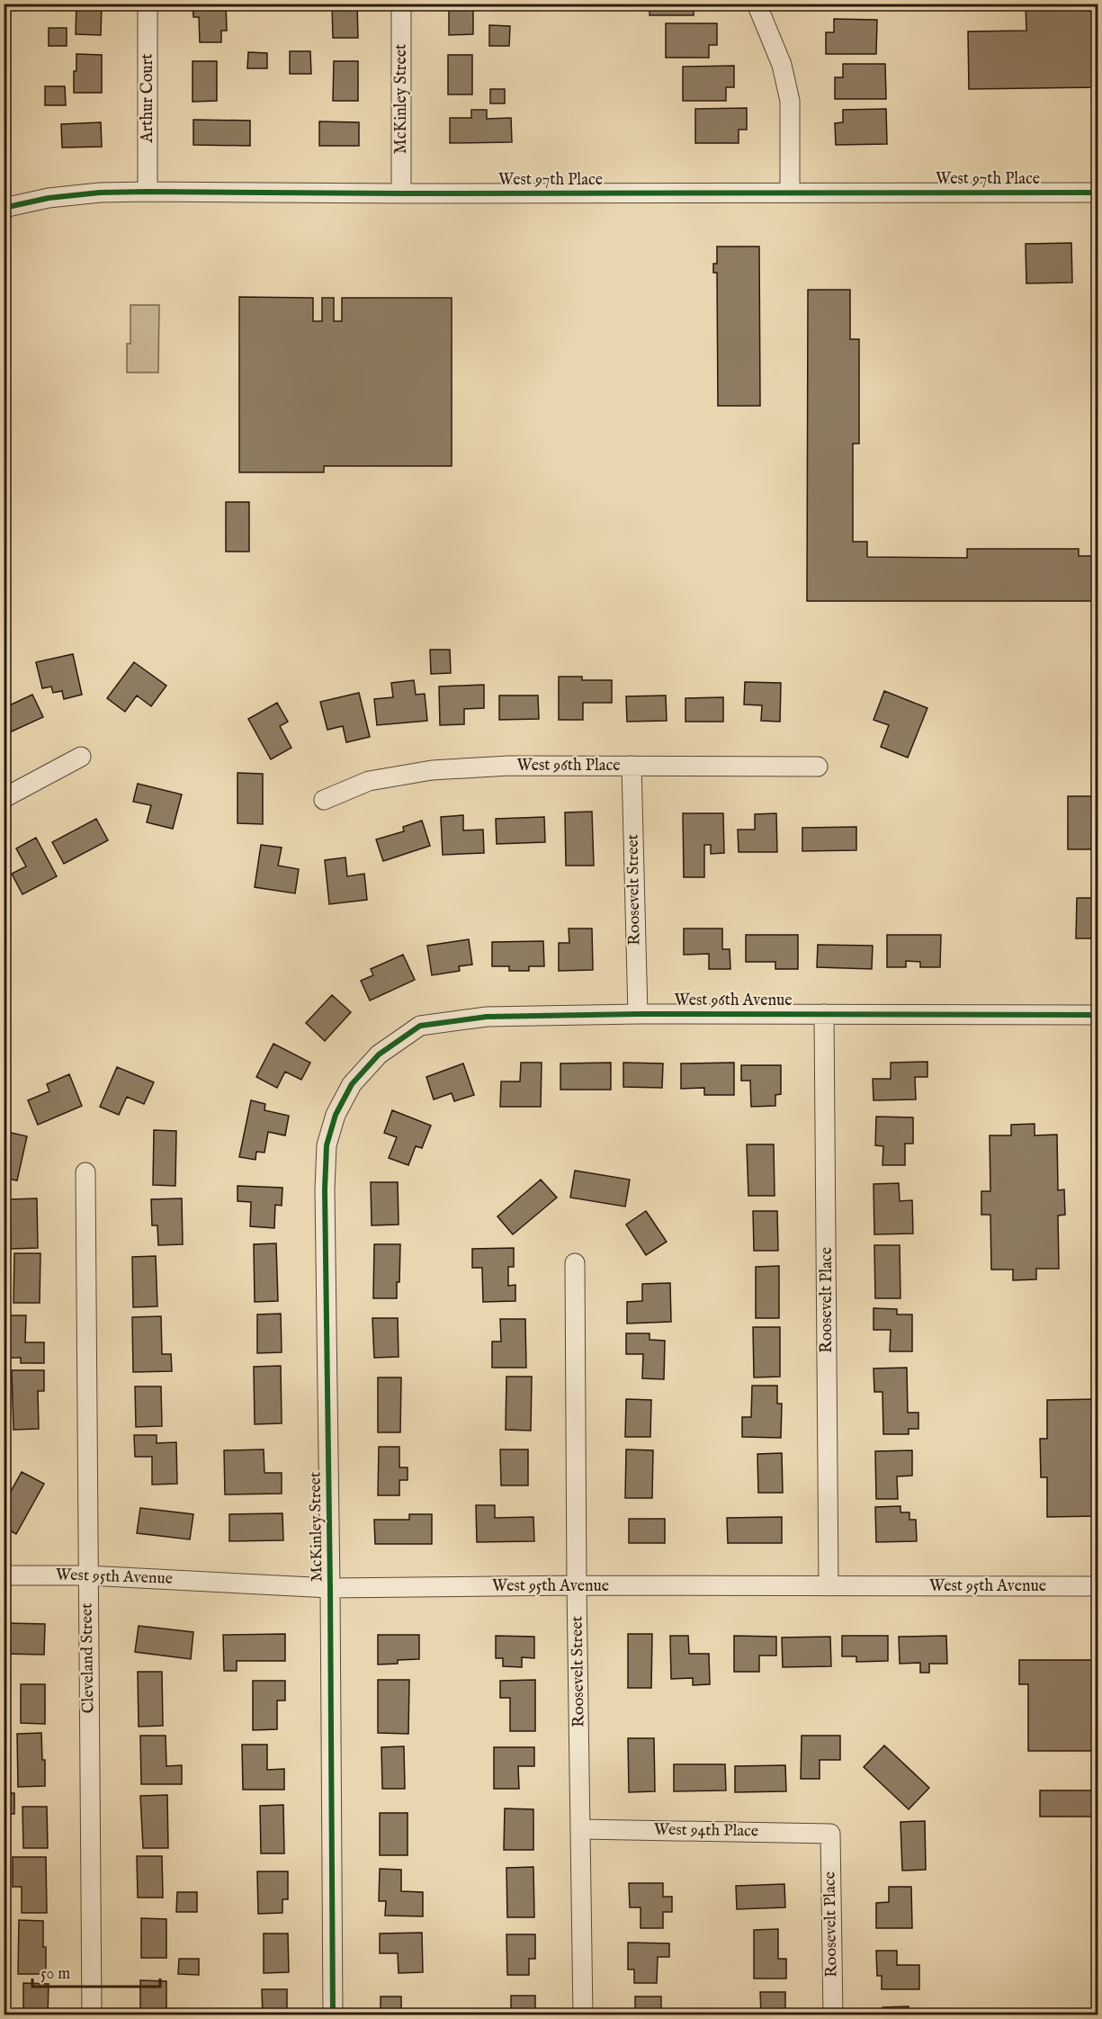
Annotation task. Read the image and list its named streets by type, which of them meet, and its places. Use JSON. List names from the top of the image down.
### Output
{
  "streets": {
    "street": [
      "Arthur Court",
      "McKinley Street",
      "West 97th Place",
      "West 96th Place",
      "Roosevelt Street",
      "West 96th Avenue",
      "Roosevelt Place",
      "West 95th Avenue",
      "Cleveland Street",
      "West 94th Place"
    ]
  },
  "crossings": [
    ["Arthur Court", "West 97th Place"],
    ["McKinley Street", "West 97th Place"],
    ["McKinley Street", "West 96th Avenue"],
    ["McKinley Street", "West 95th Avenue"],
    ["West 96th Place", "Roosevelt Street"],
    ["Roosevelt Street", "West 96th Avenue"],
    ["Roosevelt Street", "West 95th Avenue"],
    ["Roosevelt Street", "West 94th Place"],
    ["West 96th Avenue", "Roosevelt Place"],
    ["Roosevelt Place", "West 95th Avenue"],
    ["Roosevelt Place", "West 94th Place"],
    ["West 95th Avenue", "Cleveland Street"]
  ],
  "scale_bar": "50 m"
}
